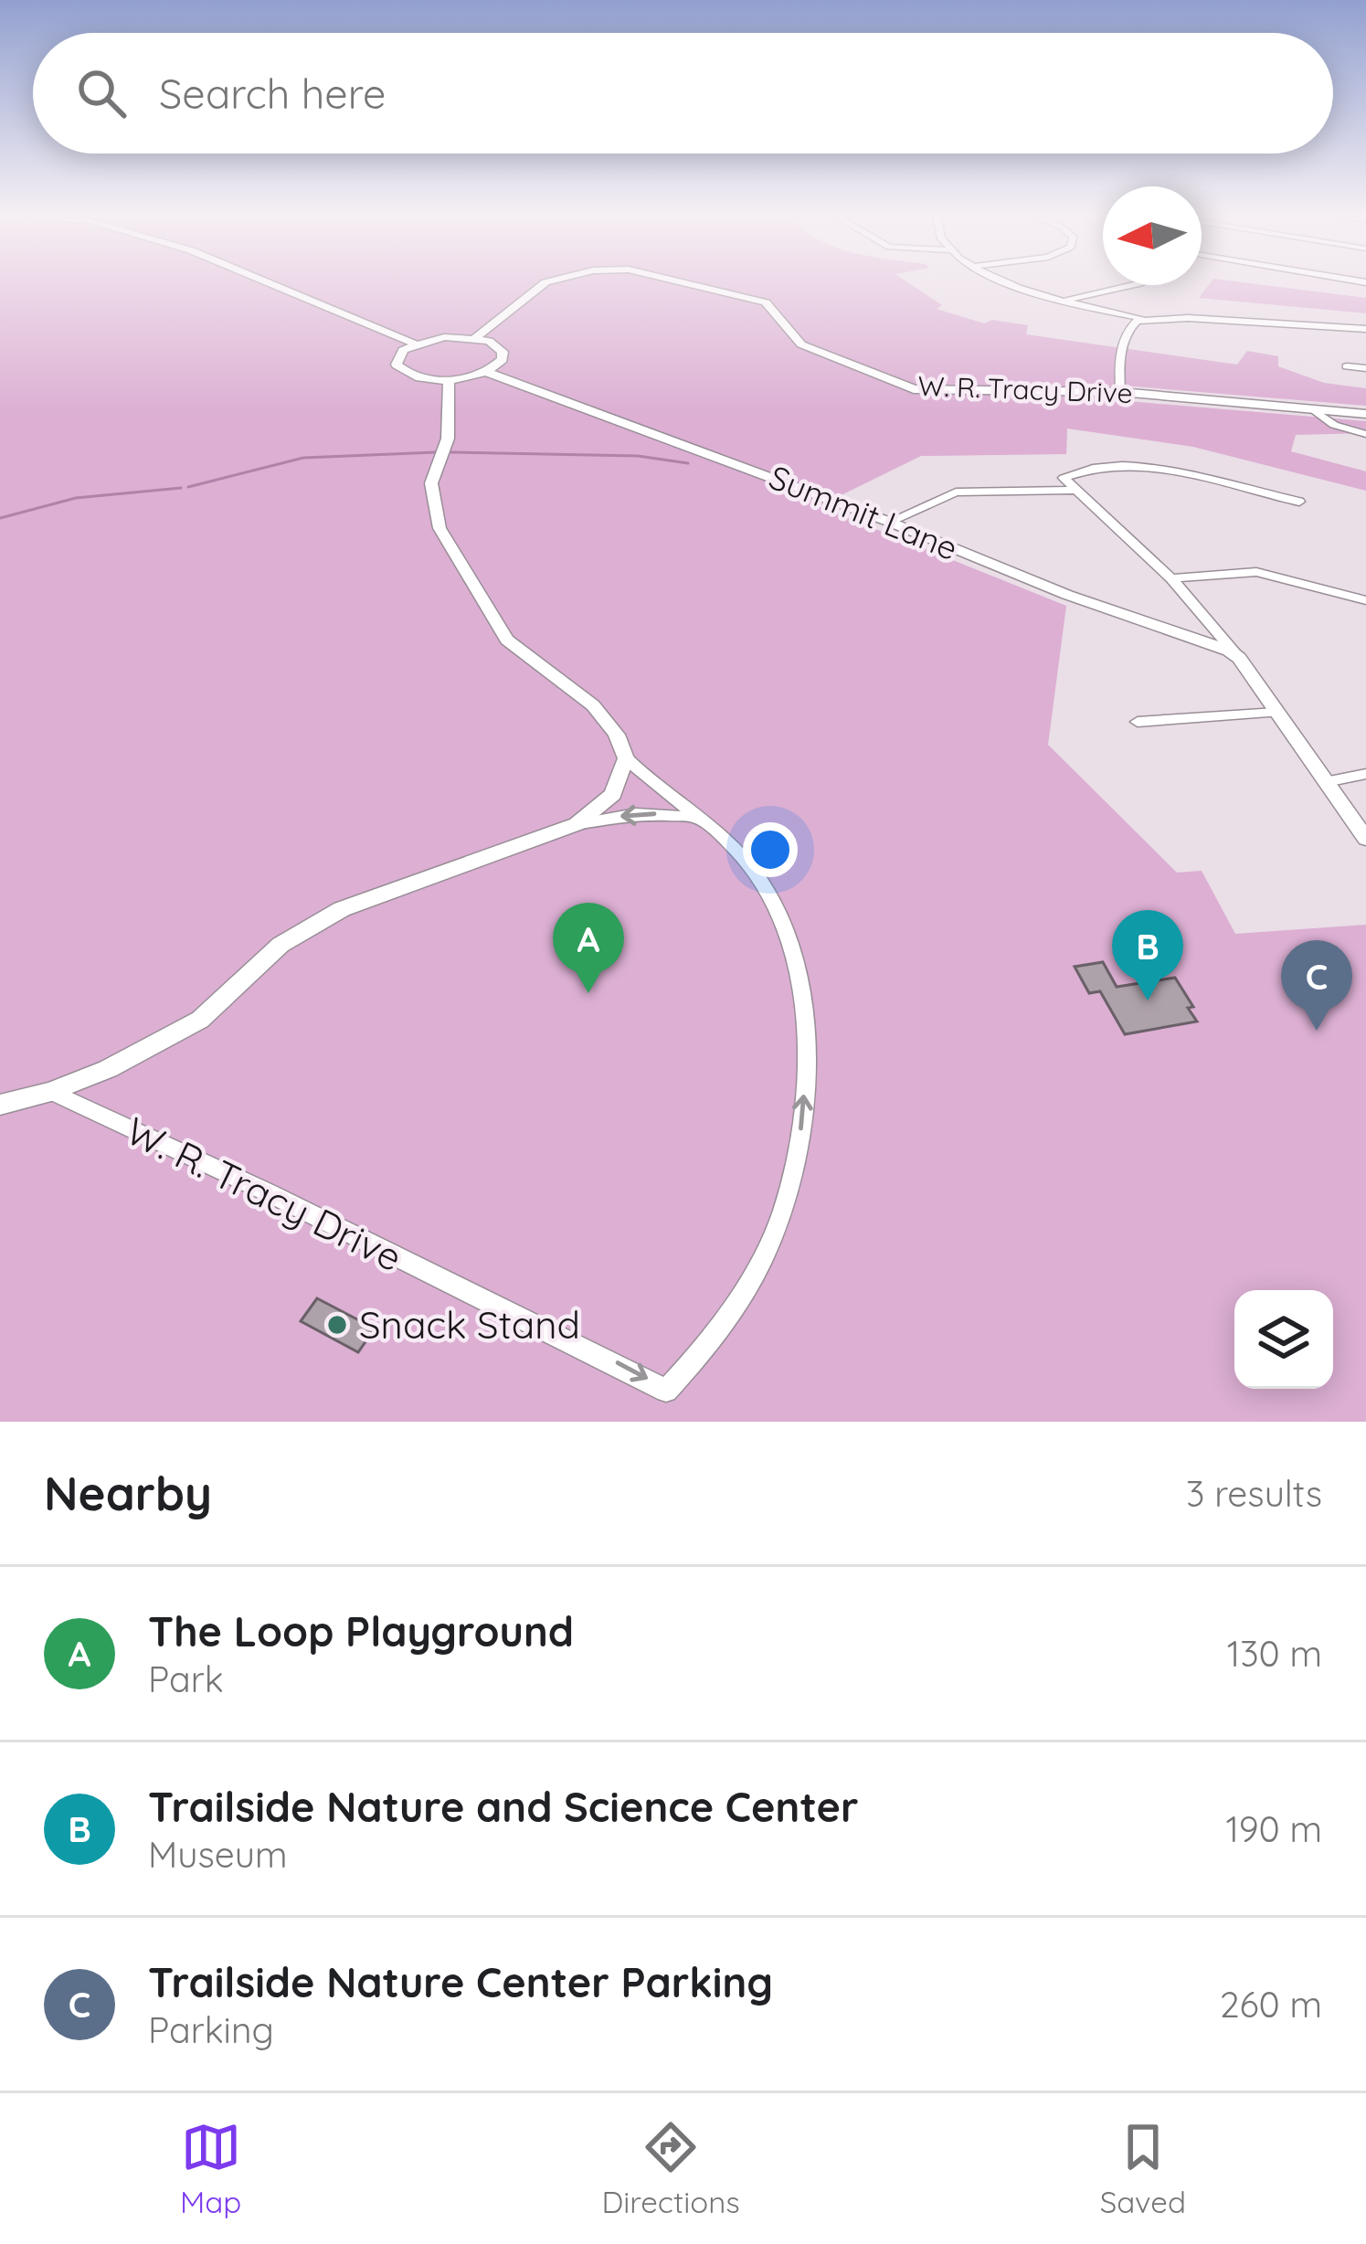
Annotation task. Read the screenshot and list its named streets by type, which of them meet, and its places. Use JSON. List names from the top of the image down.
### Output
{
  "streets": {
    "street": ["W. R. Tracy Drive", "Summit Lane"]
  },
  "places": ["Snack Stand"],
  "north": "left",
  "page": {
    "search": "Search here",
    "pins": ["A", "B", "C"],
    "heading": ["Nearby", "3 results"],
    "list": [
      {
        "mark": "A",
        "name": "The Loop Playground",
        "note": "Park",
        "value": "130 m"
      },
      {
        "mark": "B",
        "name": "Trailside Nature and Science Center",
        "note": "Museum",
        "value": "190 m"
      },
      {
        "mark": "C",
        "name": "Trailside Nature Center Parking",
        "note": "Parking",
        "value": "260 m"
      }
    ],
    "nav": ["Map", "Directions", "Saved"]
  }
}
